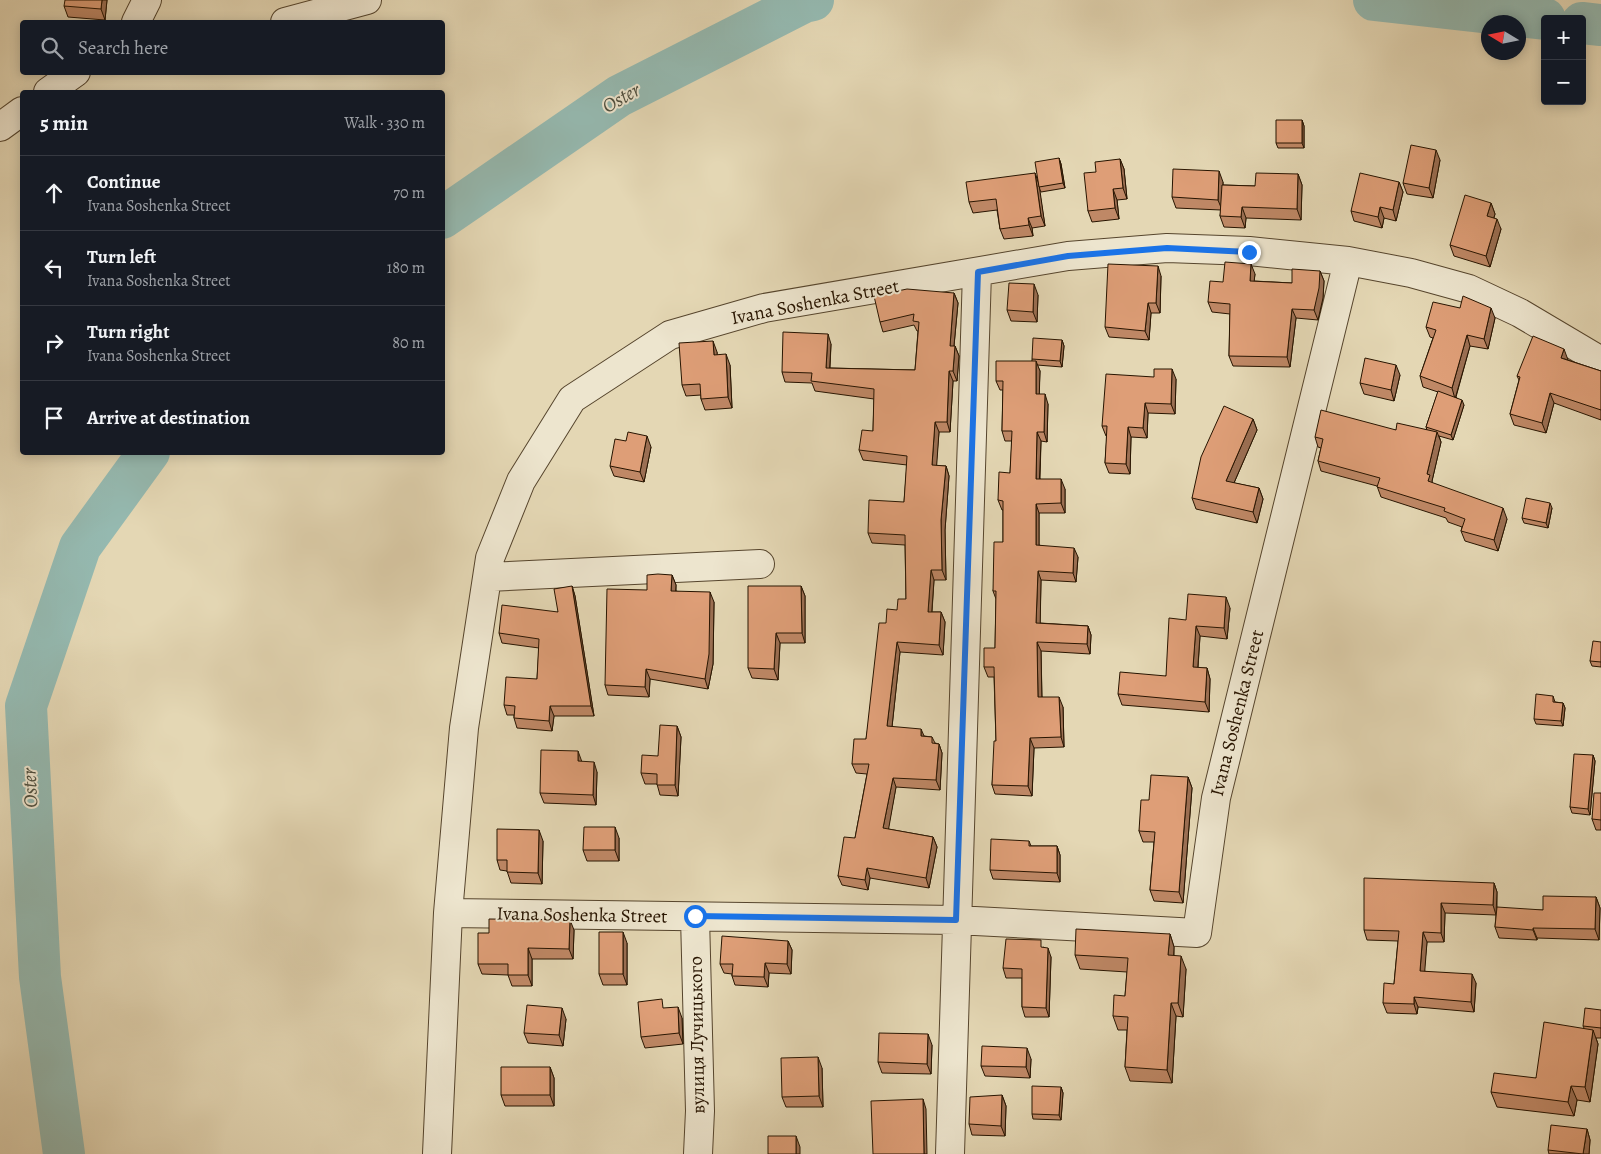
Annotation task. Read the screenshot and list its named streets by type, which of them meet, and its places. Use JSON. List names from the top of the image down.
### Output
{
  "streets": {
    "street": ["Ivana Soshenka Street", "вулиця Лучицького"]
  },
  "crossings": [
    ["Ivana Soshenka Street", "вулиця Лучицького"]
  ],
  "water": ["Oster"],
  "north": "left",
  "page": {
    "map_buttons": ["+", "−"],
    "search": "Search here",
    "heading": ["5 min", "Walk · 330 m"],
    "list": [
      ["Continue", "Ivana Soshenka Street", "70 m"],
      ["Turn left", "Ivana Soshenka Street", "180 m"],
      ["Turn right", "Ivana Soshenka Street", "80 m"],
      "Arrive at destination"
    ]
  }
}
